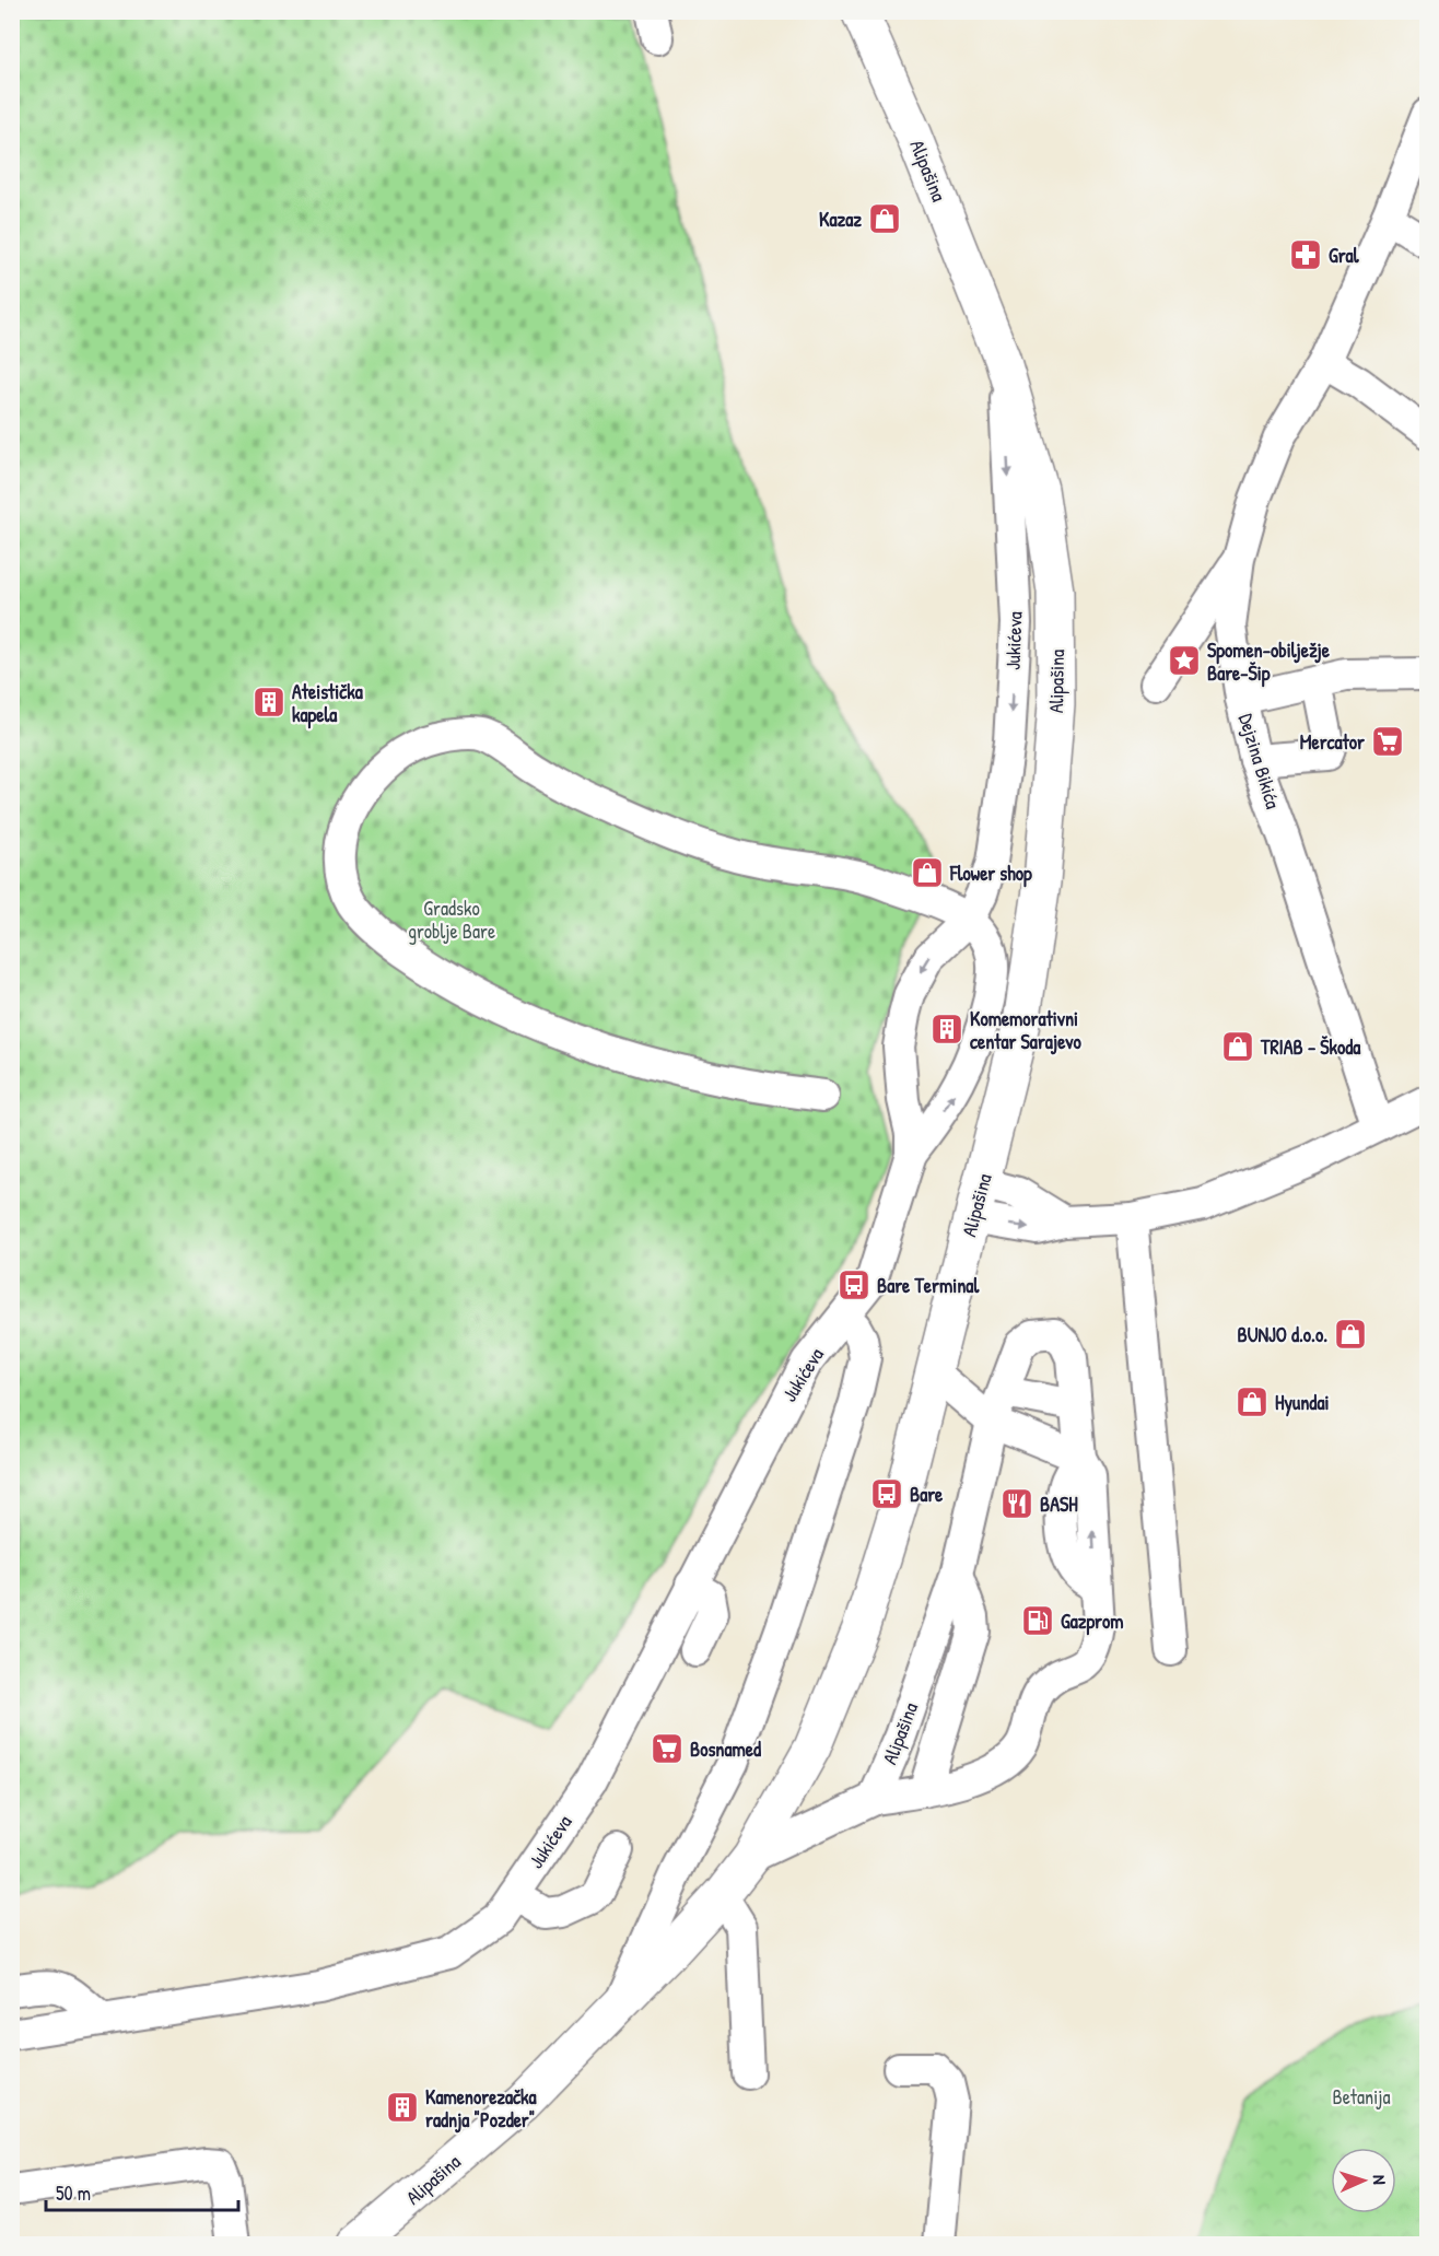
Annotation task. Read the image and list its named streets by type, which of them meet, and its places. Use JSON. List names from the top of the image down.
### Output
{
  "streets": {
    "main road": ["Alipašina"],
    "street": ["Jukićeva", "Dejzina Bikića"]
  },
  "crossings": [
    ["Alipašina", "Jukićeva"]
  ],
  "parks": ["Gradsko groblje Bare", "Betanija"],
  "places": {
    "shop": [
      "Kazaz",
      "Flower shop",
      "TRIAB - Škoda",
      "BUNJO d.o.o.",
      "Hyundai"
    ],
    "pharmacy": ["Gral"],
    "place": ["Spomen-obilježje Bare-Šip"],
    "building": ["Ateistička kapela", "Komemorativni centar Sarajevo", "Kamenorezačka radnja \"Pozder\""],
    "supermarket": ["Mercator", "Bosnamed"],
    "bus stop": ["Bare Terminal", "Bare"],
    "restaurant": ["BASH"],
    "fuel station": ["Gazprom"]
  },
  "scale_bar": "50 m",
  "north": "right"
}
